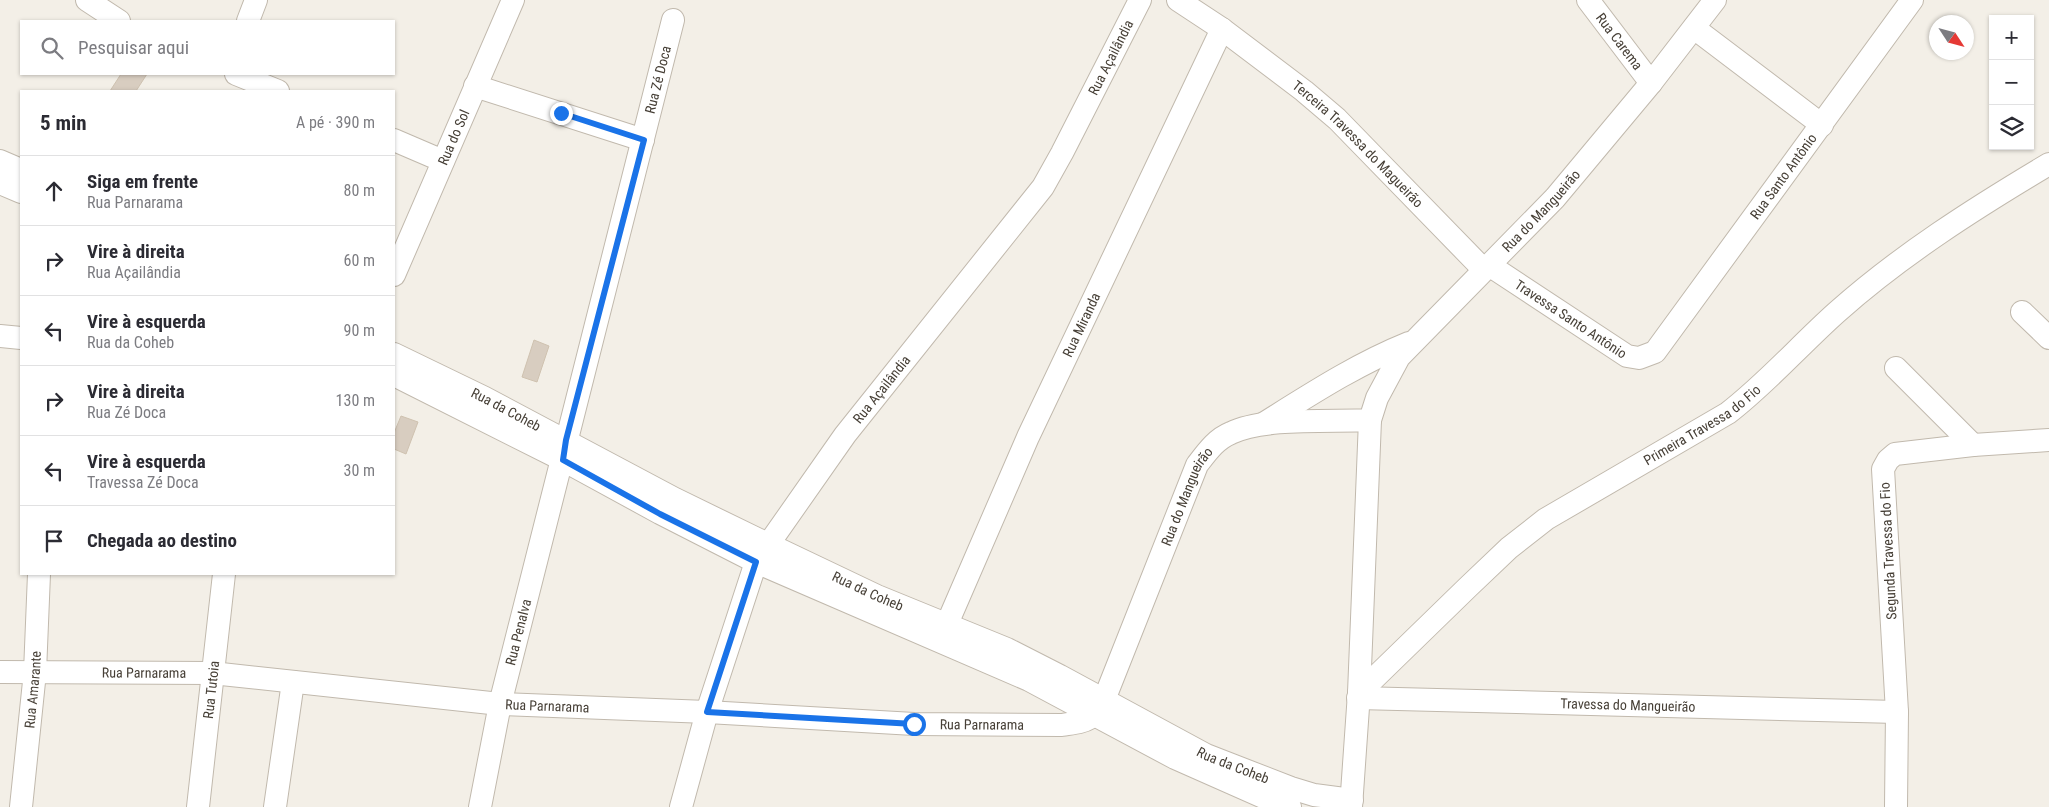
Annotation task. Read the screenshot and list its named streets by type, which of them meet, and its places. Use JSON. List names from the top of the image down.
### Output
{
  "streets": {
    "street": [
      "Rua Carema",
      "Rua Açailândia",
      "Rua Zé Doca",
      "Rua do Sol",
      "Terceira Travessa do Magueirão",
      "Rua Santo Antônio",
      "Rua do Mangueirão",
      "Travessa Santo Antônio",
      "Rua Miranda",
      "Rua da Coheb",
      "Primeira Travessa do Fio",
      "Segunda Travessa do Fio",
      "Rua Penalva",
      "Rua Parnarama",
      "Rua Tutoia",
      "Rua Amarante",
      "Travessa do Mangueirão"
    ]
  },
  "crossings": [
    ["Rua Carema", "Rua do Mangueirão"],
    ["Rua Açailândia", "Rua da Coheb"],
    ["Rua Açailândia", "Rua Parnarama"],
    ["Rua Zé Doca", "Rua da Coheb"],
    ["Rua Zé Doca", "Rua Penalva"],
    ["Terceira Travessa do Magueirão", "Rua do Mangueirão"],
    ["Terceira Travessa do Magueirão", "Travessa Santo Antônio"],
    ["Terceira Travessa do Magueirão", "Rua Miranda"],
    ["Rua Santo Antônio", "Travessa Santo Antônio"],
    ["Rua do Mangueirão", "Travessa Santo Antônio"],
    ["Rua do Mangueirão", "Rua da Coheb"],
    ["Rua do Mangueirão", "Primeira Travessa do Fio"],
    ["Rua do Mangueirão", "Rua Parnarama"],
    ["Rua do Mangueirão", "Travessa do Mangueirão"],
    ["Rua Miranda", "Rua da Coheb"],
    ["Rua da Coheb", "Rua Penalva"],
    ["Rua da Coheb", "Rua Parnarama"],
    ["Primeira Travessa do Fio", "Travessa do Mangueirão"],
    ["Segunda Travessa do Fio", "Travessa do Mangueirão"],
    ["Rua Penalva", "Rua Parnarama"],
    ["Rua Parnarama", "Rua Tutoia"],
    ["Rua Parnarama", "Rua Amarante"]
  ],
  "north": "bottom right",
  "page": {
    "map_buttons": ["+", "−"],
    "search": "Pesquisar aqui",
    "heading": ["5 min", "A pé · 390 m"],
    "list": [
      ["Siga em frente", "Rua Parnarama", "80 m"],
      ["Vire à direita", "Rua Açailândia", "60 m"],
      ["Vire à esquerda", "Rua da Coheb", "90 m"],
      ["Vire à direita", "Rua Zé Doca", "130 m"],
      ["Vire à esquerda", "Travessa Zé Doca", "30 m"],
      "Chegada ao destino"
    ]
  }
}
